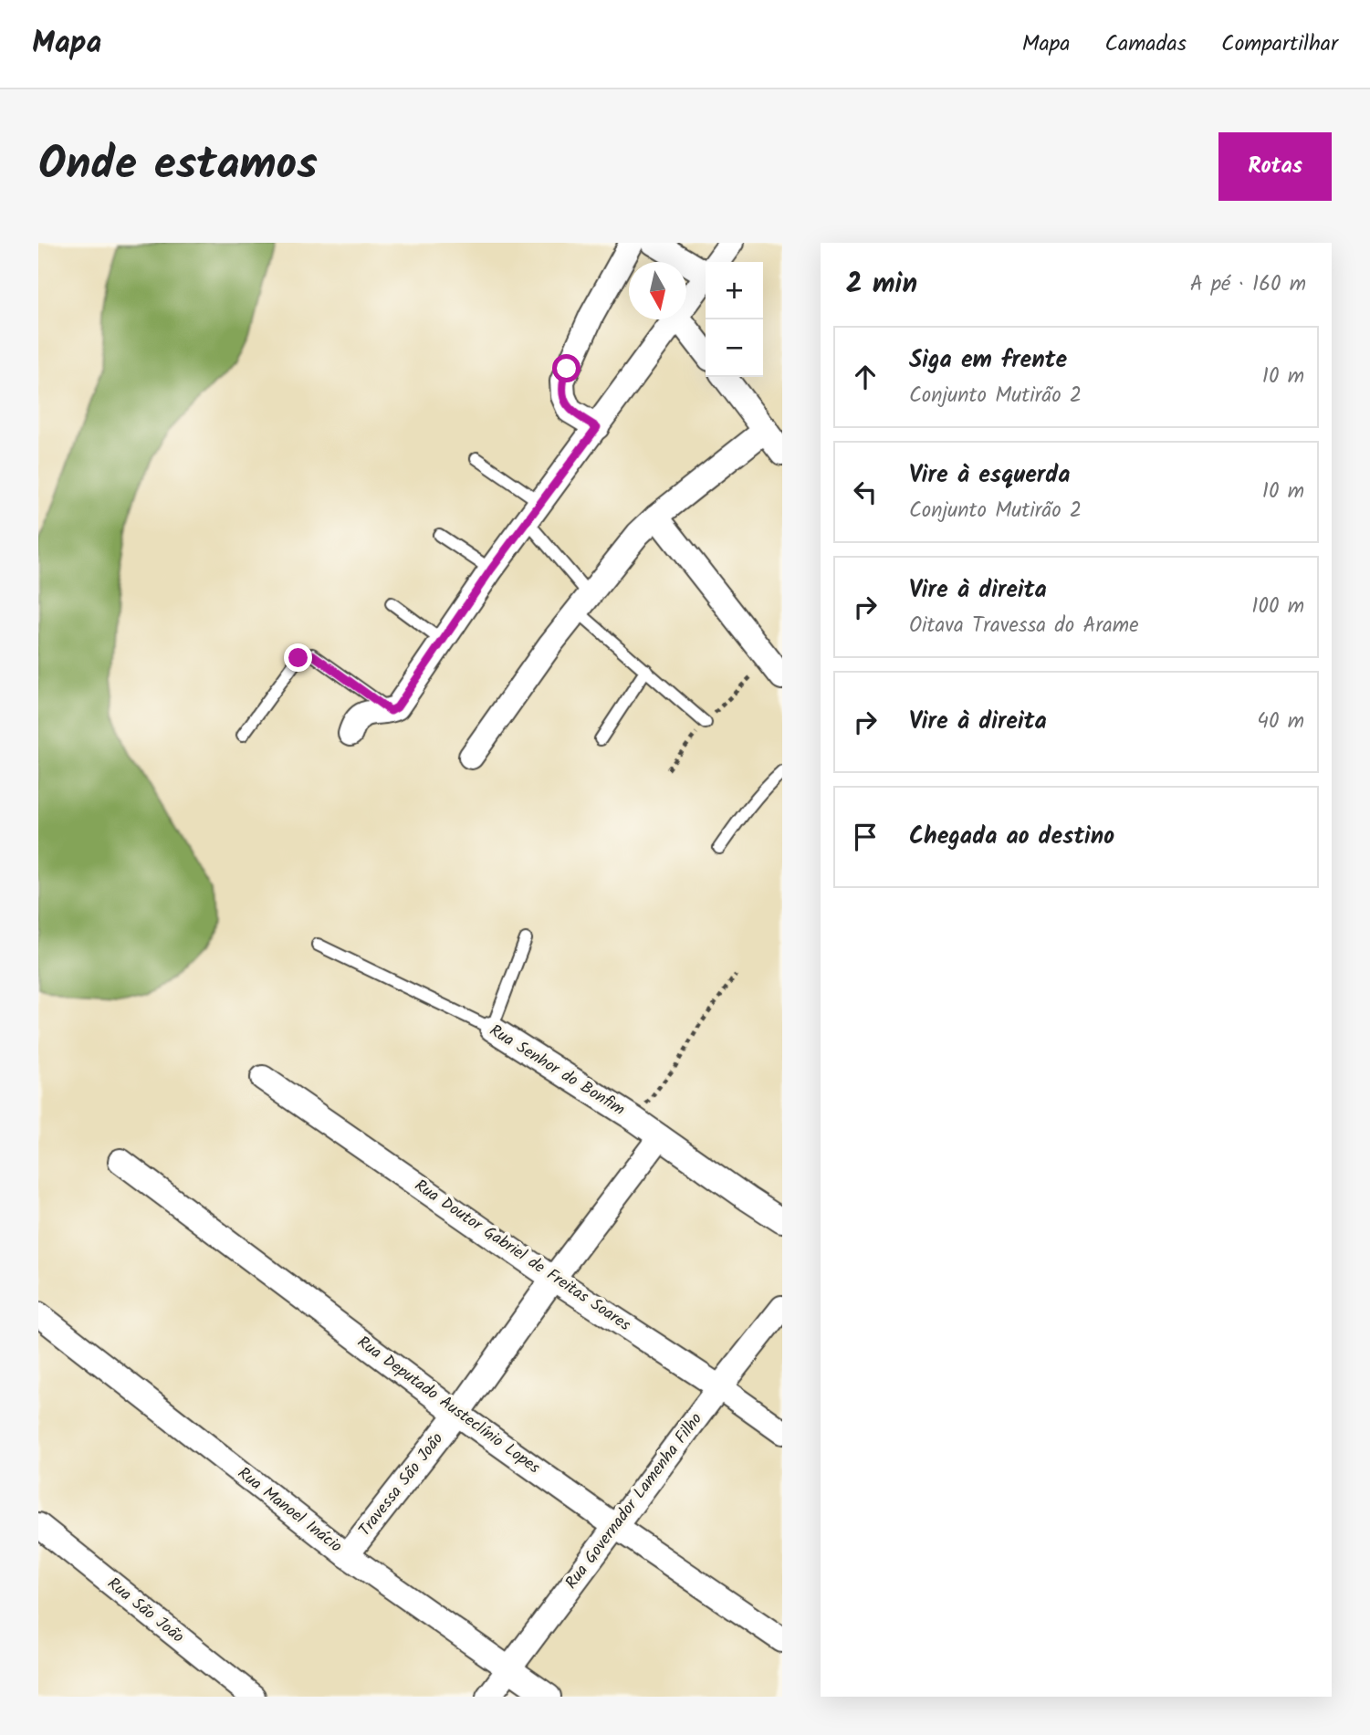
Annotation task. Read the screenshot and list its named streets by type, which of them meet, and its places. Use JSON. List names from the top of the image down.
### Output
{
  "streets": {
    "street": [
      "Rua Senhor do Bonfim",
      "Rua Doutor Gabriel de Freitas Soares",
      "Rua Deputado Austeclínio Lopes",
      "Travessa São João",
      "Rua Governador Lamenha Filho",
      "Rua Manoel Inácio",
      "Rua São João"
    ]
  },
  "crossings": [
    ["Rua Senhor do Bonfim", "Travessa São João"],
    ["Rua Doutor Gabriel de Freitas Soares", "Travessa São João"],
    ["Rua Doutor Gabriel de Freitas Soares", "Rua Governador Lamenha Filho"],
    ["Rua Deputado Austeclínio Lopes", "Travessa São João"],
    ["Rua Deputado Austeclínio Lopes", "Rua Governador Lamenha Filho"],
    ["Travessa São João", "Rua Manoel Inácio"],
    ["Rua Governador Lamenha Filho", "Rua Manoel Inácio"]
  ],
  "north": "bottom",
  "page": {
    "header": "Mapa",
    "nav": ["Mapa", "Camadas", "Compartilhar"],
    "title": "Onde estamos",
    "buttons": "Rotas",
    "heading": ["2 min", "A pé · 160 m"],
    "map_buttons": ["+", "−"],
    "list": [
      ["Siga em frente", "Conjunto Mutirão 2", "10 m"],
      ["Vire à esquerda", "Conjunto Mutirão 2", "10 m"],
      ["Vire à direita", "Oitava Travessa do Arame", "100 m"],
      ["Vire à direita", "40 m"],
      "Chegada ao destino"
    ]
  }
}
